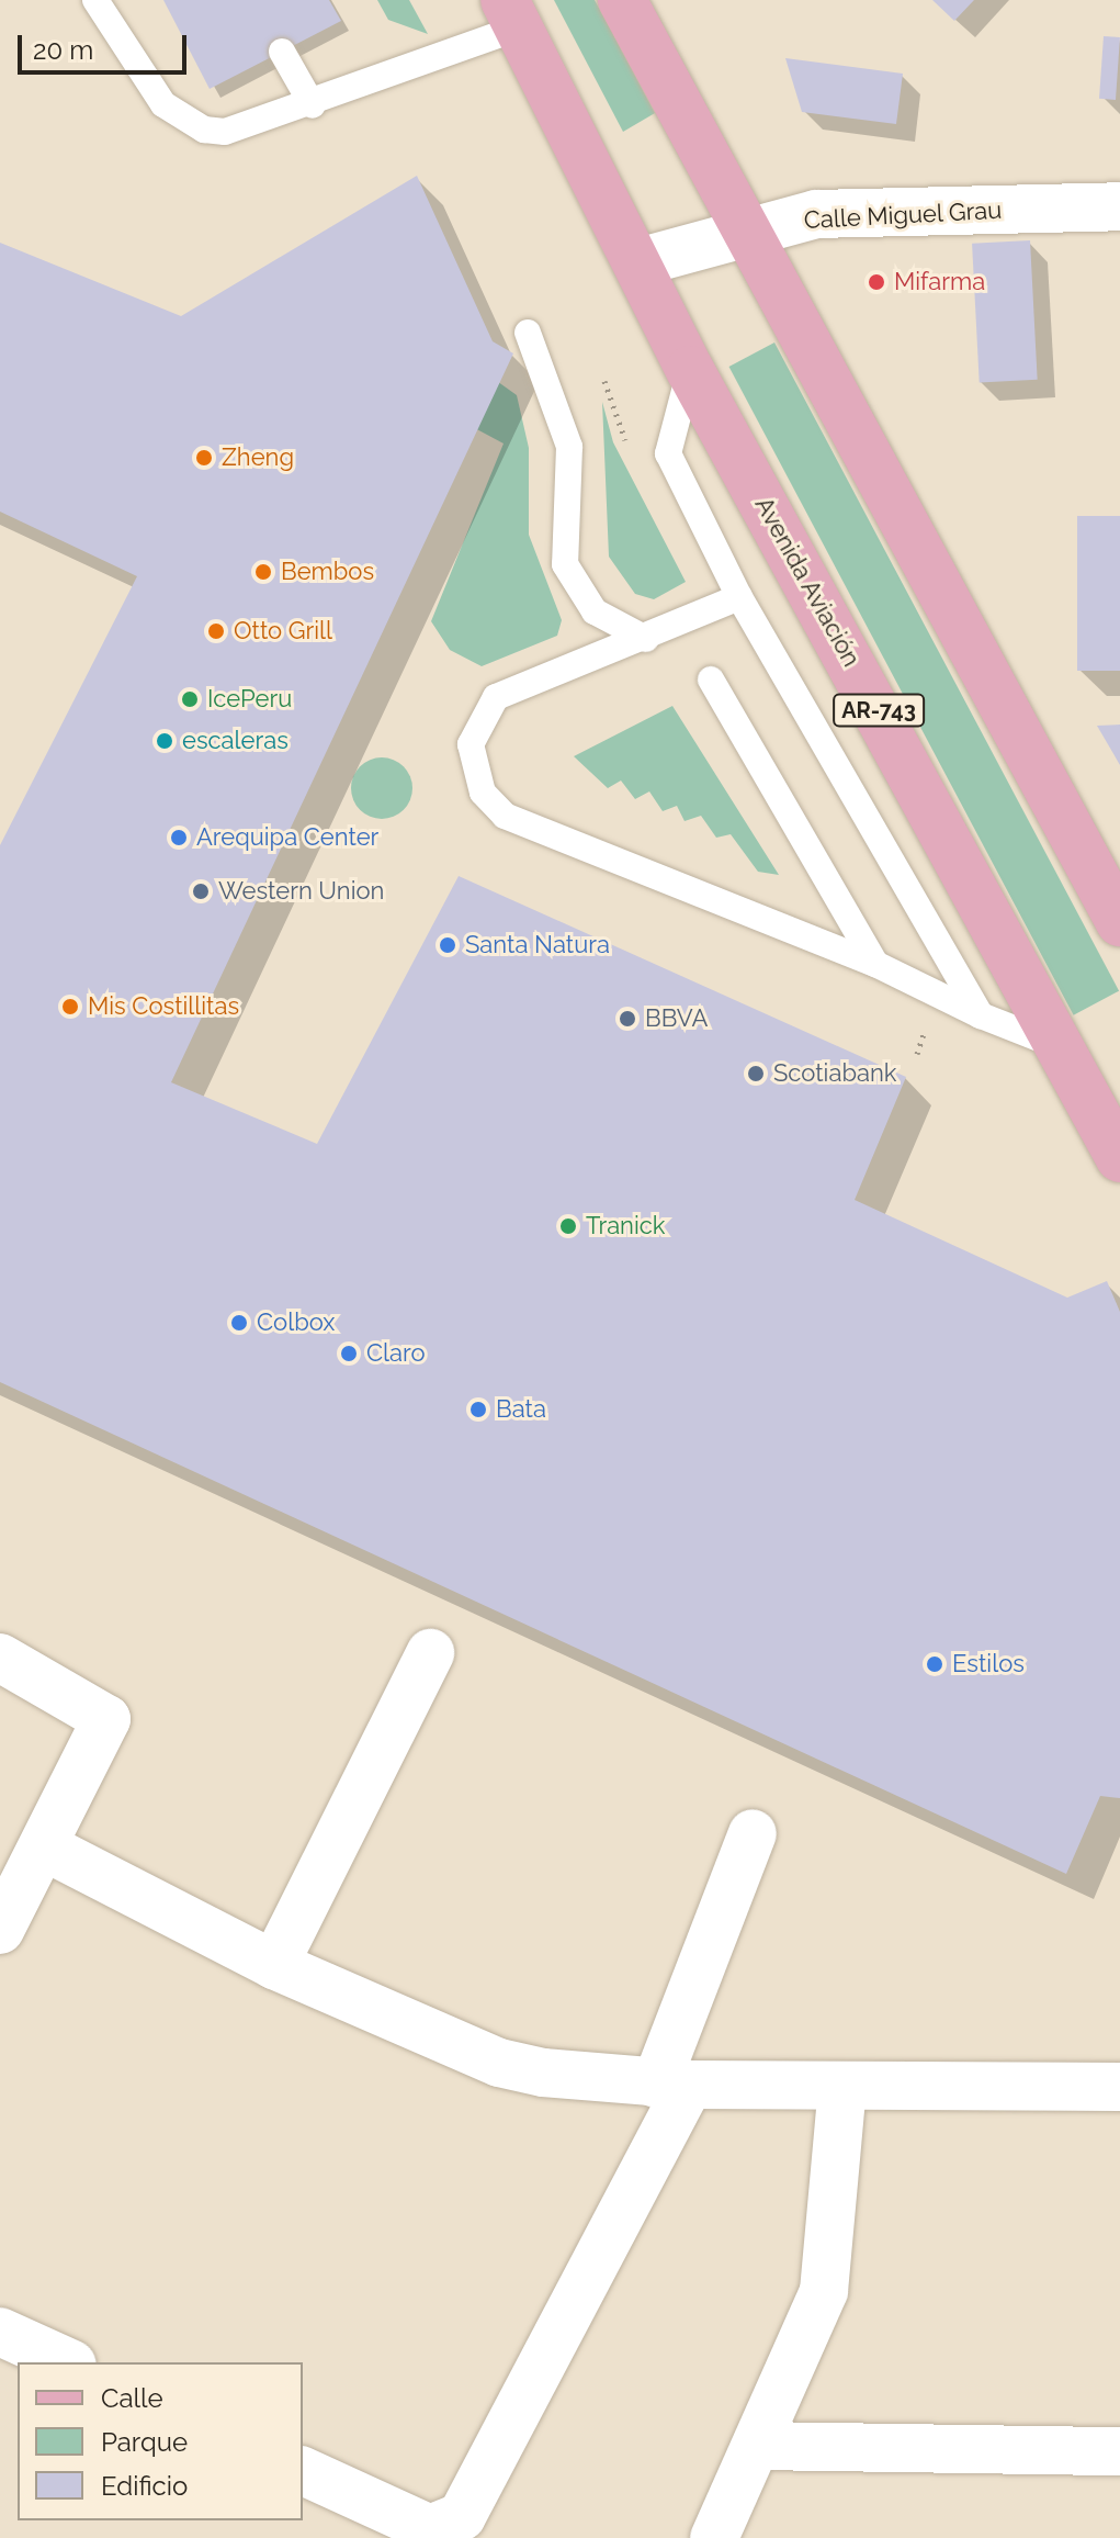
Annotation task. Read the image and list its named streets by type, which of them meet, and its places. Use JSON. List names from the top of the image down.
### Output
{
  "streets": {
    "main road": ["Avenida Aviación", "AR-743"],
    "street": ["Calle Miguel Grau"]
  },
  "crossings": [
    ["Calle Miguel Grau", "Avenida Aviación"]
  ],
  "places": [
    "Mifarma",
    "Zheng",
    "Bembos",
    "Otto Grill",
    "IcePeru",
    "escaleras",
    "Arequipa Center",
    "Western Union",
    "Santa Natura",
    "Mis Costillitas",
    "BBVA",
    "Scotiabank",
    "Tranick",
    "Colbox",
    "Claro",
    "Bata",
    "Estilos"
  ],
  "legend": ["Calle", "Parque", "Edificio"],
  "scale_bar": "20 m"
}
